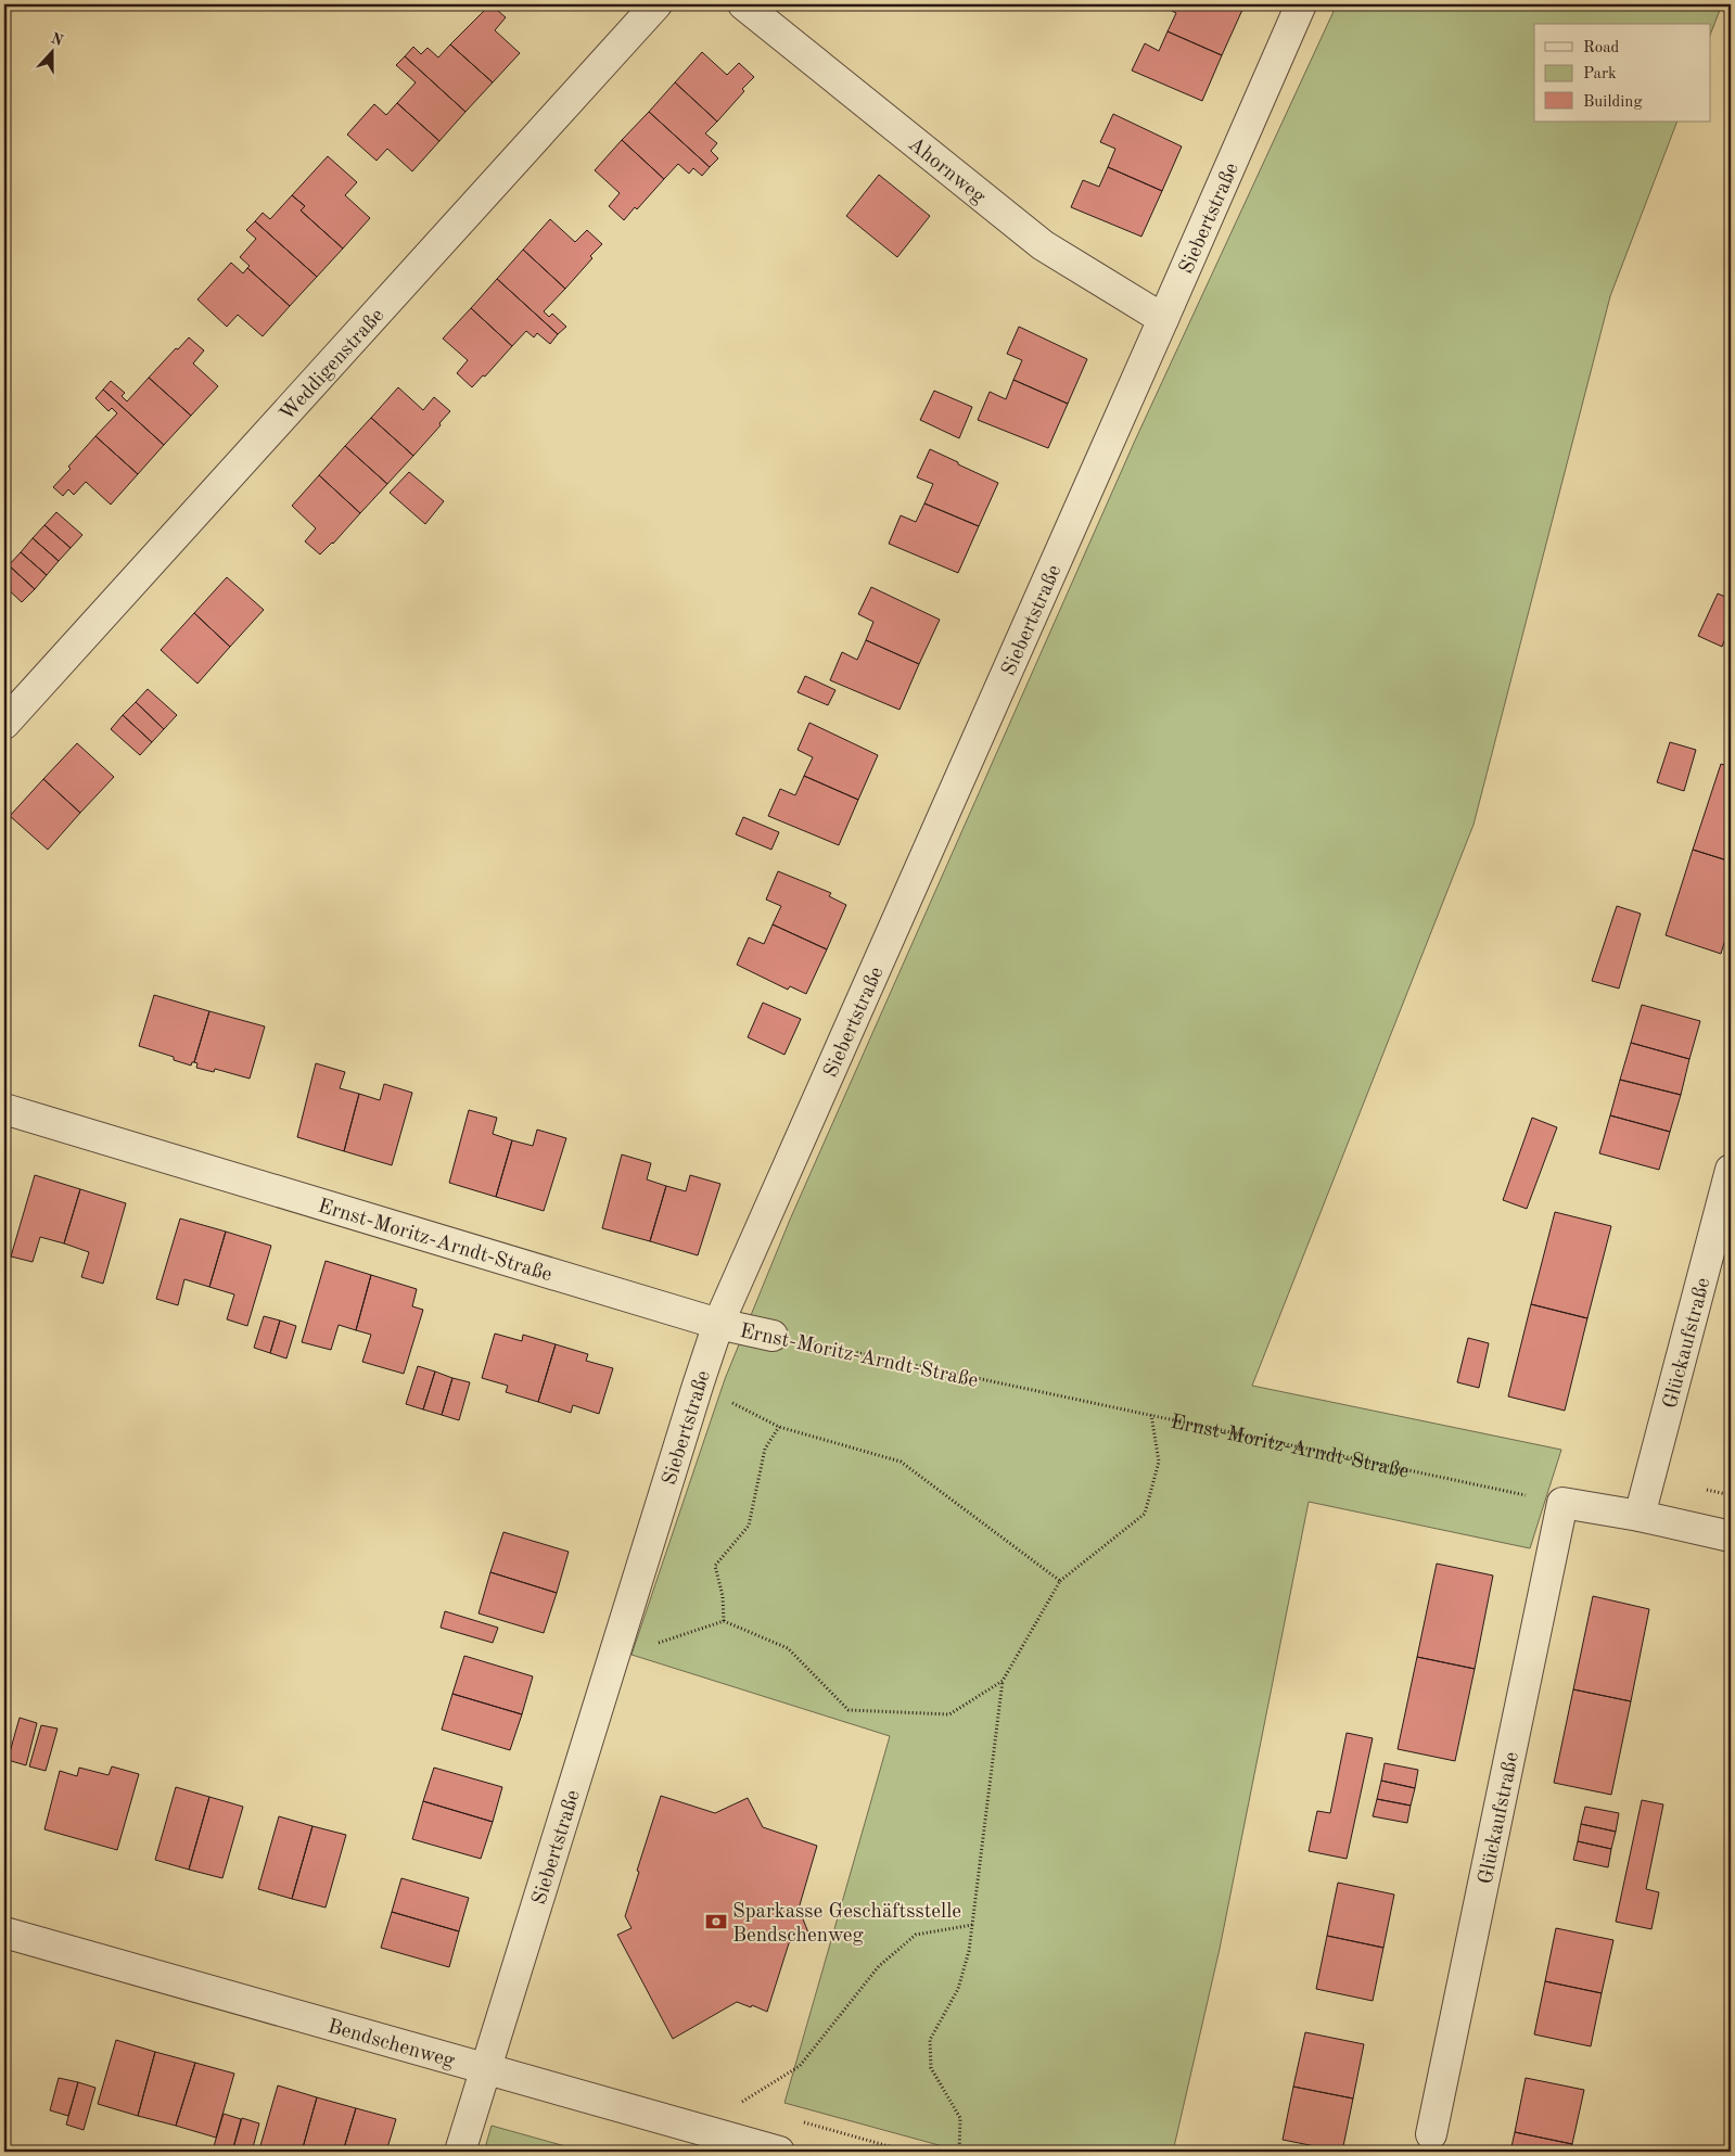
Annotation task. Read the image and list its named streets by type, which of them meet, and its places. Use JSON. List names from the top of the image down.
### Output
{
  "streets": {
    "street": [
      "Ahornweg",
      "Siebertstraße",
      "Weddigenstraße",
      "Ernst-Moritz-Arndt-Straße",
      "Glückaufstraße",
      "Bendschenweg"
    ]
  },
  "crossings": [
    ["Ahornweg", "Siebertstraße"],
    ["Siebertstraße", "Ernst-Moritz-Arndt-Straße"],
    ["Siebertstraße", "Bendschenweg"],
    ["Ernst-Moritz-Arndt-Straße", "Glückaufstraße"]
  ],
  "places": {
    "bank": ["Sparkasse Geschäftsstelle Bendschenweg"]
  },
  "legend": ["Road", "Park", "Building"],
  "north": "top"
}
